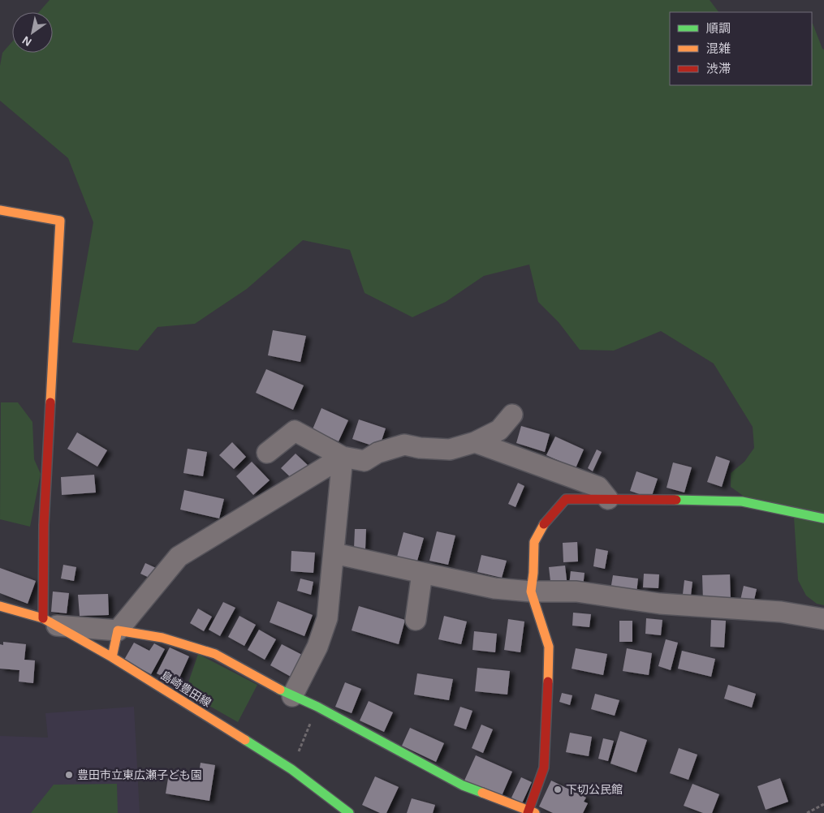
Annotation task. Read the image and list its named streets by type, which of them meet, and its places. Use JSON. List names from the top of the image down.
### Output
{
  "streets": {
    "street": ["島崎豊田線"]
  },
  "places": ["豊田市立東広瀬子ども園", "下切公民館"],
  "legend": ["順調", "混雑", "渋滞"],
  "north": "bottom left"
}
